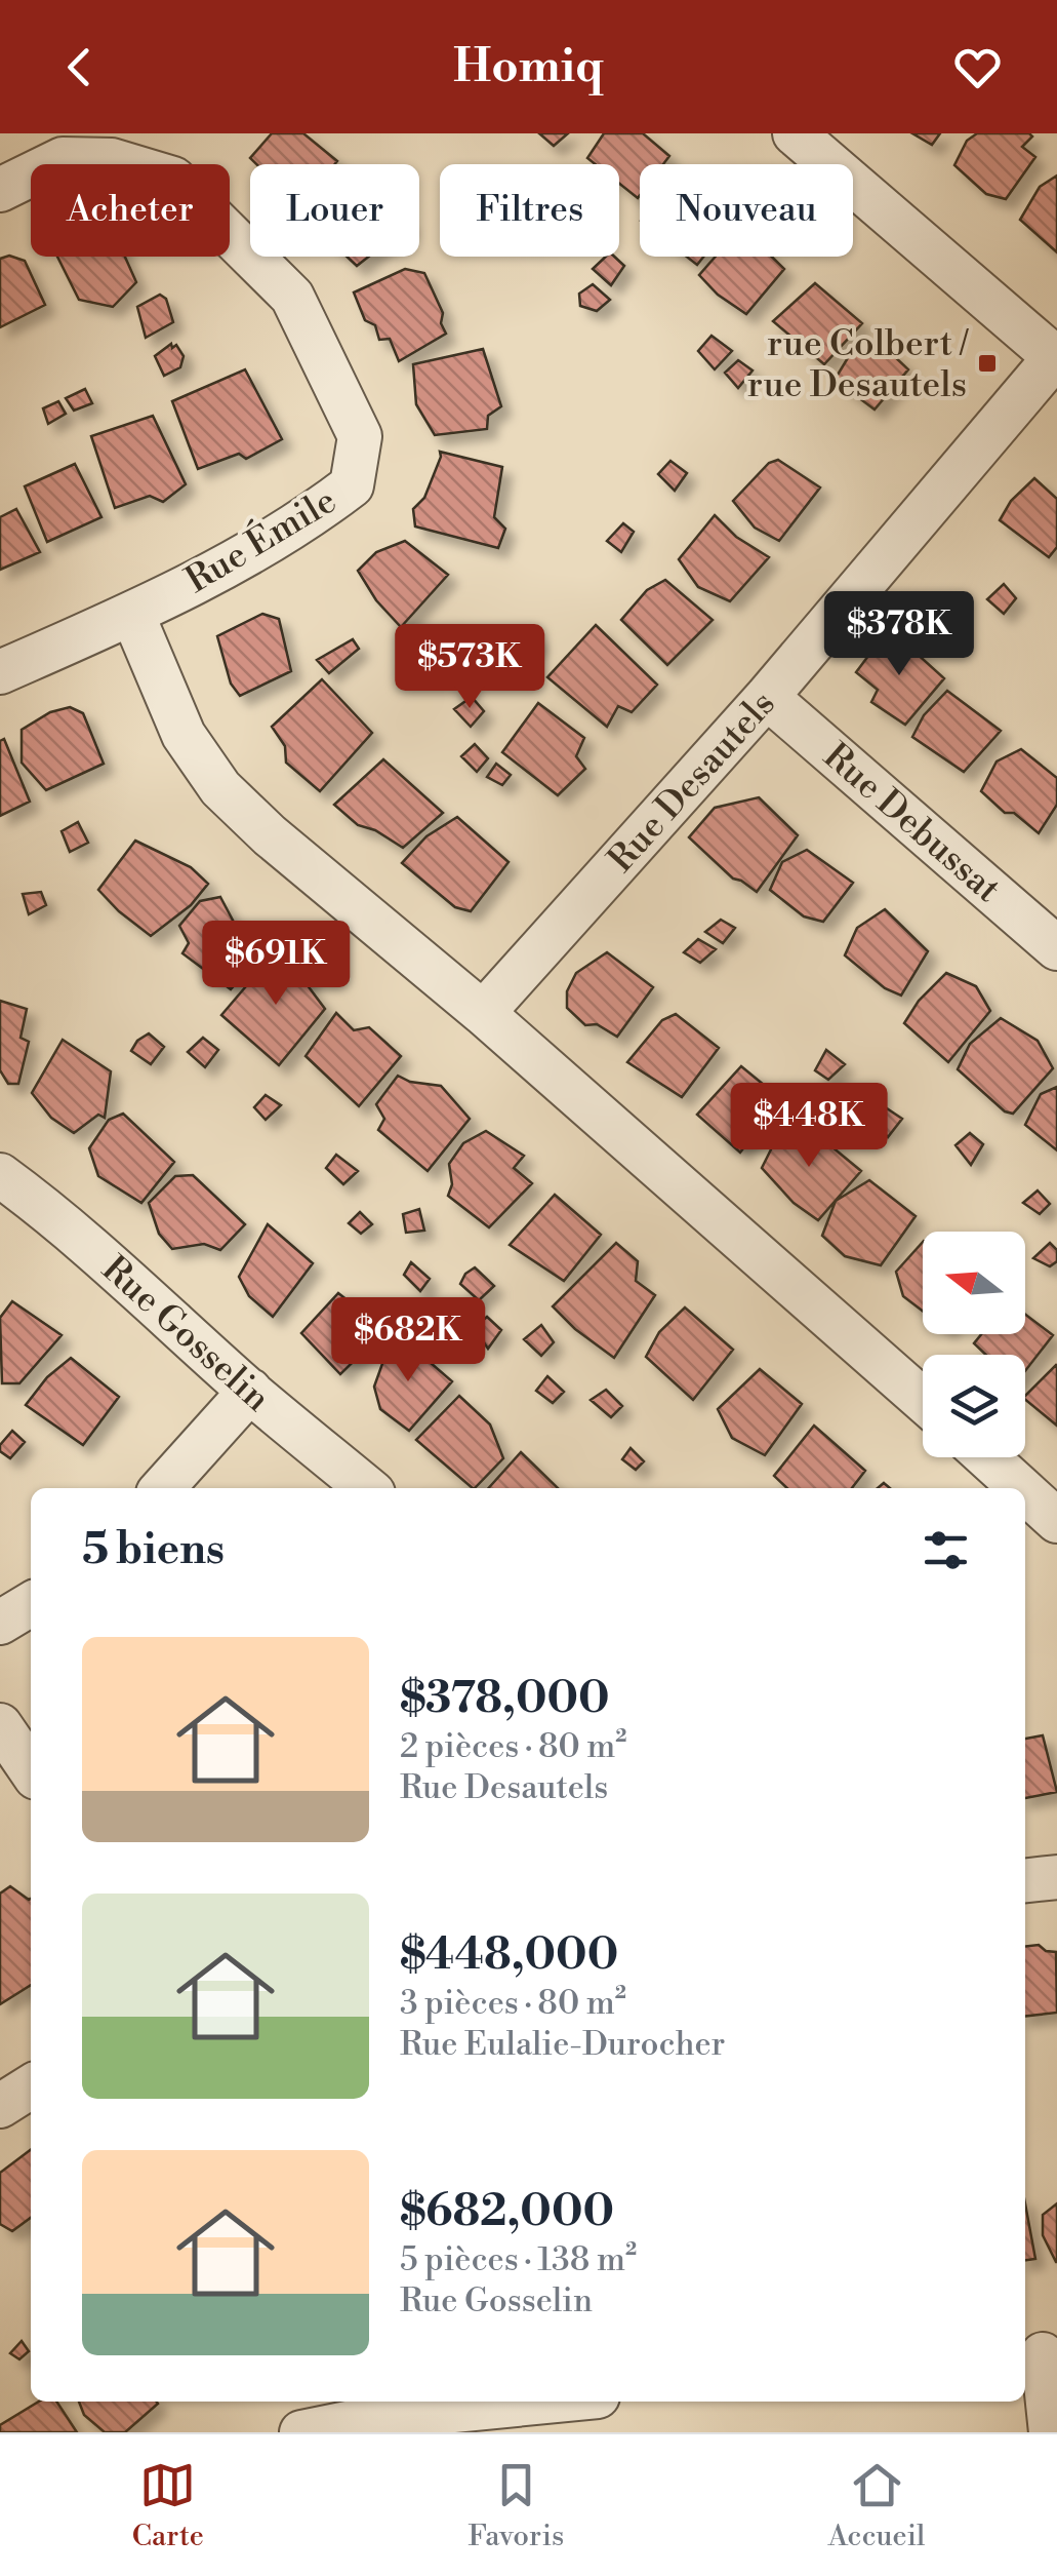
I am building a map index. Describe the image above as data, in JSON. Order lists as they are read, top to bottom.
{
  "streets": {
    "street": [
      "Rue Émile",
      "Rue Desautels",
      "Rue Debussat",
      "Rue Gosselin"
    ]
  },
  "crossings": [
    ["Rue Desautels", "Rue Debussat"]
  ],
  "places": {
    "transit": ["rue Colbert / rue Desautels"]
  },
  "north": "left",
  "page": {
    "header": "Homiq",
    "chip": [
      "Acheter",
      "Louer",
      "Filtres",
      "Nouveau"
    ],
    "price": [
      "$378K",
      "$573K",
      "$691K",
      "$448K",
      "$682K"
    ],
    "heading": "5 biens",
    "list": [
      {
        "name": "$378,000",
        "note": "2 pièces · 80 m² · Rue Desautels"
      },
      {
        "name": "$448,000",
        "note": "3 pièces · 80 m² · Rue Eulalie-Durocher"
      },
      {
        "name": "$682,000",
        "note": "5 pièces · 138 m² · Rue Gosselin"
      }
    ],
    "tabs": ["Carte", "Favoris", "Accueil"]
  }
}
